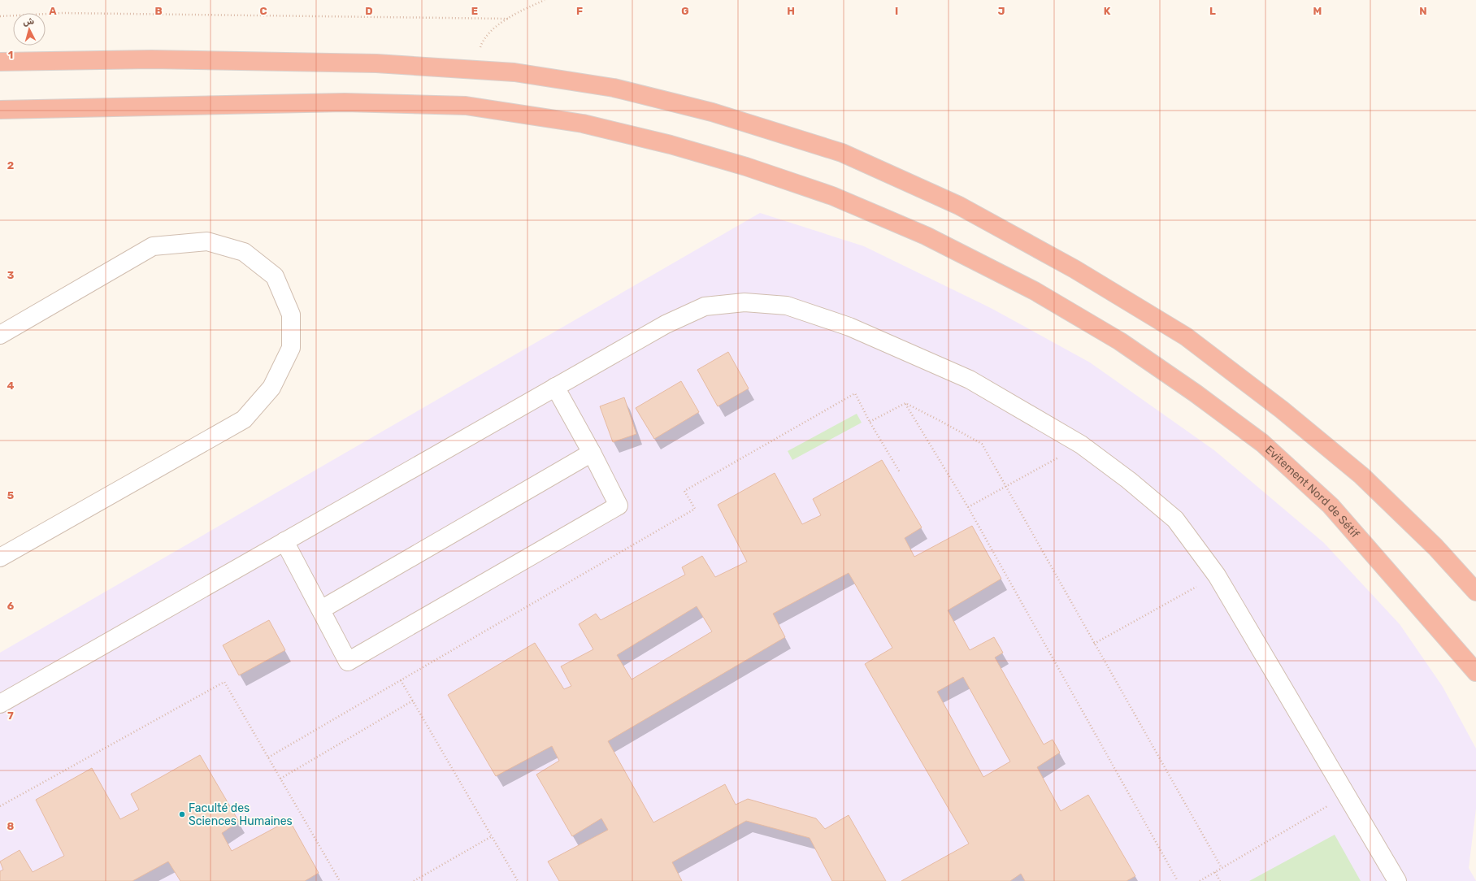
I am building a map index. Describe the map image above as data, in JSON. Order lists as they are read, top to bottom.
{
  "streets": {
    "highway": ["Evitement Nord de Sétif"]
  },
  "places": ["Faculté des Sciences Humaines"],
  "north": "top",
  "grid": {
    "columns": [
      "A",
      "B",
      "C",
      "D",
      "E",
      "F",
      "G",
      "H",
      "I",
      "J",
      "K",
      "L",
      "M",
      "N"
    ],
    "rows": [
      "1",
      "2",
      "3",
      "4",
      "5",
      "6",
      "7",
      "8"
    ]
  }
}
